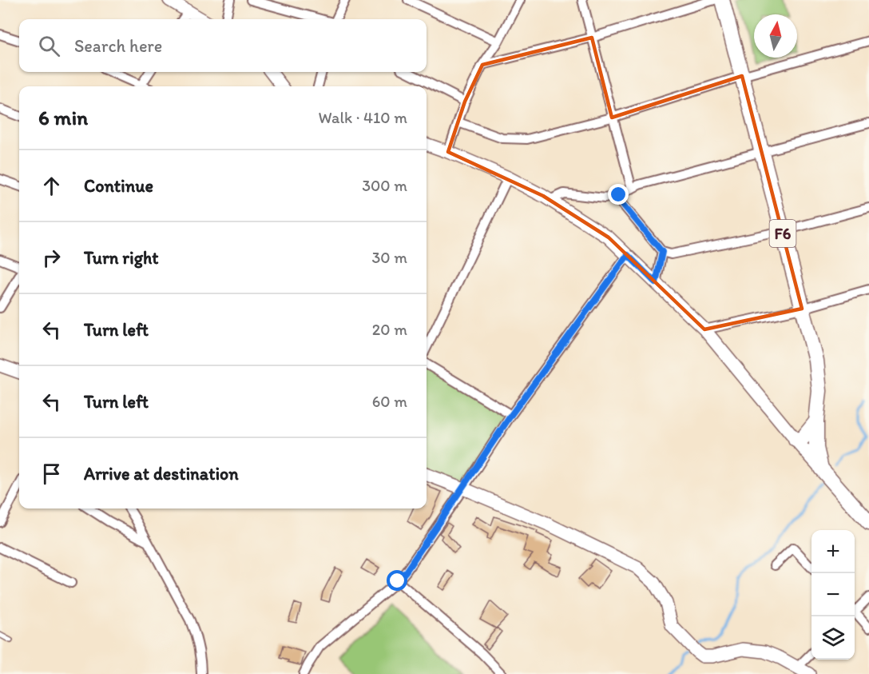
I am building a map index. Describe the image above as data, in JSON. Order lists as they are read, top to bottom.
{
  "streets": {
    "highway": ["F6"]
  },
  "north": "top",
  "page": {
    "search": "Search here",
    "heading": ["6 min", "Walk · 410 m"],
    "list": [
      ["Continue", "300 m"],
      ["Turn right", "30 m"],
      ["Turn left", "20 m"],
      ["Turn left", "60 m"],
      "Arrive at destination"
    ],
    "map_buttons": ["+", "−"]
  }
}
